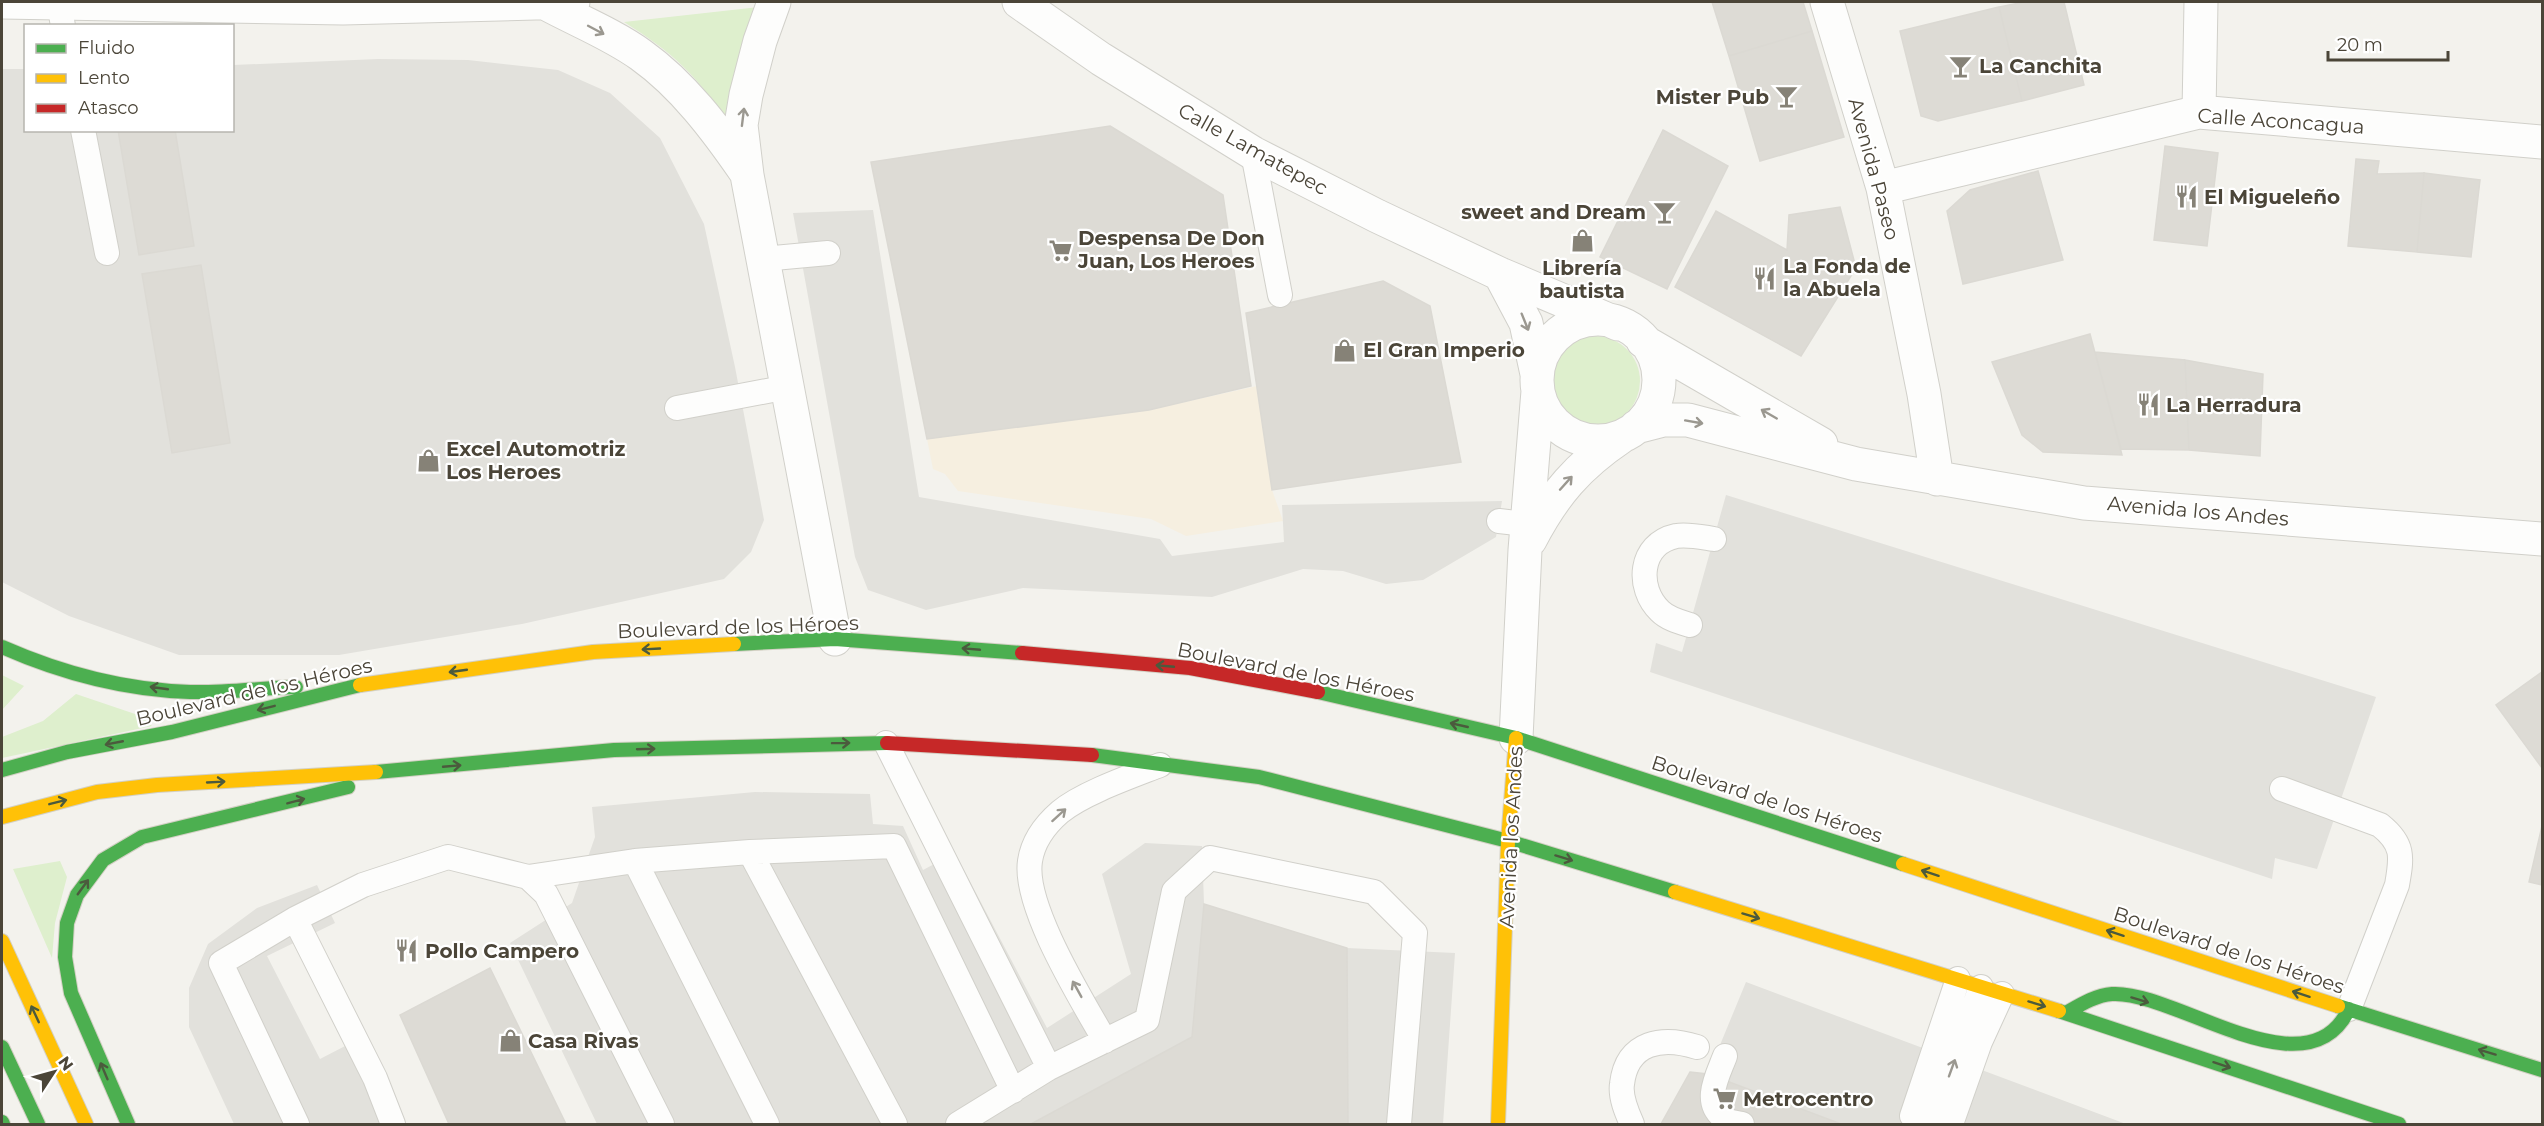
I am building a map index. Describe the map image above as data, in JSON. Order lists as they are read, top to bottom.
{
  "streets": {
    "main road": ["Avenida los Andes", "Boulevard de los Héroes"],
    "street": ["Calle Aconcagua", "Calle Lamatepec", "Avenida Paseo"]
  },
  "crossings": [
    ["Calle Aconcagua", "Avenida Paseo"],
    ["Calle Lamatepec", "Avenida los Andes"],
    ["Avenida Paseo", "Avenida los Andes"],
    ["Avenida los Andes", "Boulevard de los Héroes"]
  ],
  "places": {
    "bar": ["La Canchita", "Mister Pub", "sweet and Dream"],
    "restaurant": [
      "El Migueleño",
      "La Fonda de la Abuela",
      "La Herradura",
      "Pollo Campero"
    ],
    "shop": [
      "Librería bautista",
      "El Gran Imperio",
      "Excel Automotriz Los Heroes",
      "Casa Rivas"
    ],
    "supermarket": ["Despensa De Don Juan, Los Heroes", "Metrocentro"]
  },
  "legend": ["Fluido", "Lento", "Atasco"],
  "scale_bar": "20 m",
  "north": "top right"
}
